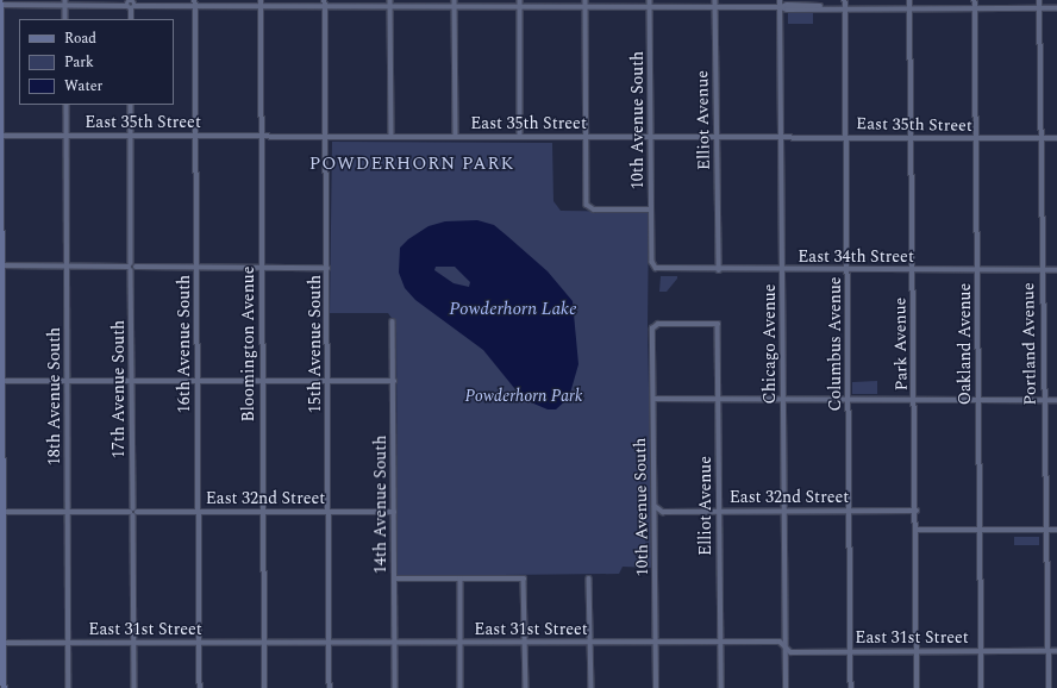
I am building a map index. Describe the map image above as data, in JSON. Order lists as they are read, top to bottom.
{
  "streets": {
    "street": [
      "10th Avenue South",
      "Elliot Avenue",
      "East 35th Street",
      "East 34th Street",
      "16th Avenue South",
      "Bloomington Avenue",
      "15th Avenue South",
      "Chicago Avenue",
      "Columbus Avenue",
      "Park Avenue",
      "Oakland Avenue",
      "Portland Avenue",
      "17th Avenue South",
      "18th Avenue South",
      "East 32nd Street",
      "14th Avenue South",
      "East 31st Street"
    ]
  },
  "crossings": [
    ["10th Avenue South", "Elliot Avenue"],
    ["10th Avenue South", "East 35th Street"],
    ["10th Avenue South", "East 34th Street"],
    ["10th Avenue South", "East 31st Street"],
    ["Elliot Avenue", "East 35th Street"],
    ["Elliot Avenue", "East 34th Street"],
    ["Elliot Avenue", "East 32nd Street"],
    ["Elliot Avenue", "East 31st Street"],
    ["East 35th Street", "16th Avenue South"],
    ["East 35th Street", "Bloomington Avenue"],
    ["East 35th Street", "15th Avenue South"],
    ["East 35th Street", "Chicago Avenue"],
    ["East 35th Street", "Columbus Avenue"],
    ["East 35th Street", "Park Avenue"],
    ["East 35th Street", "Oakland Avenue"],
    ["East 35th Street", "Portland Avenue"],
    ["East 35th Street", "17th Avenue South"],
    ["East 35th Street", "18th Avenue South"],
    ["East 34th Street", "Chicago Avenue"],
    ["East 34th Street", "Columbus Avenue"],
    ["East 34th Street", "Park Avenue"],
    ["East 34th Street", "Oakland Avenue"],
    ["East 34th Street", "Portland Avenue"],
    ["16th Avenue South", "East 32nd Street"],
    ["16th Avenue South", "East 31st Street"],
    ["Bloomington Avenue", "East 32nd Street"],
    ["Bloomington Avenue", "East 31st Street"],
    ["15th Avenue South", "East 32nd Street"],
    ["15th Avenue South", "East 31st Street"],
    ["Chicago Avenue", "East 32nd Street"],
    ["Chicago Avenue", "East 31st Street"],
    ["Columbus Avenue", "East 32nd Street"],
    ["Columbus Avenue", "East 31st Street"],
    ["Park Avenue", "East 32nd Street"],
    ["Park Avenue", "East 31st Street"],
    ["Oakland Avenue", "East 31st Street"],
    ["Portland Avenue", "East 31st Street"],
    ["17th Avenue South", "East 32nd Street"],
    ["17th Avenue South", "East 31st Street"],
    ["18th Avenue South", "East 32nd Street"],
    ["18th Avenue South", "East 31st Street"],
    ["East 32nd Street", "14th Avenue South"],
    ["14th Avenue South", "East 31st Street"]
  ],
  "districts": ["POWDERHORN PARK"],
  "water": ["Powderhorn Lake"],
  "parks": ["Powderhorn Park"],
  "legend": ["Road", "Park", "Water"]
}
